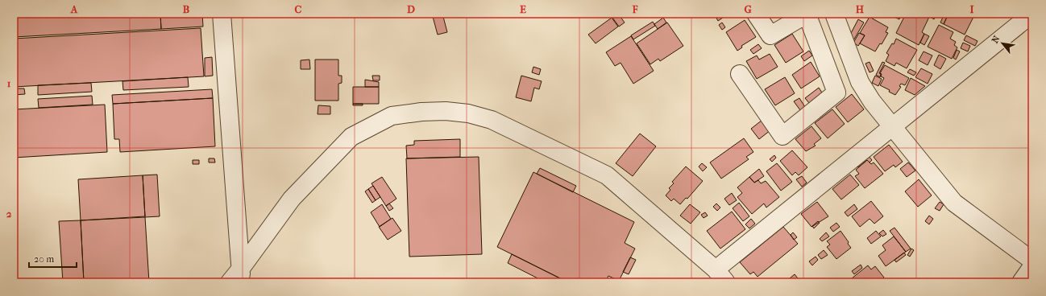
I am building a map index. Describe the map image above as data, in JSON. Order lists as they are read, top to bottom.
{
  "scale_bar": "20 m",
  "north": "top left",
  "grid": {
    "columns": [
      "A",
      "B",
      "C",
      "D",
      "E",
      "F",
      "G",
      "H",
      "I"
    ],
    "rows": ["1", "2"]
  }
}
